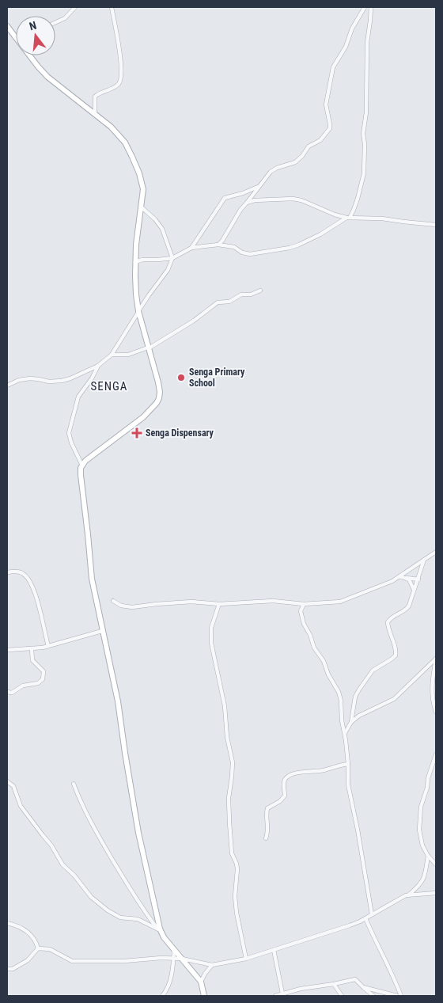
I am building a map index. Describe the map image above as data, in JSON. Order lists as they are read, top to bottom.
{
  "districts": ["SENGA"],
  "places": {
    "other": ["Senga Primary School"],
    "health": ["Senga Dispensary"]
  },
  "north": "top"
}
